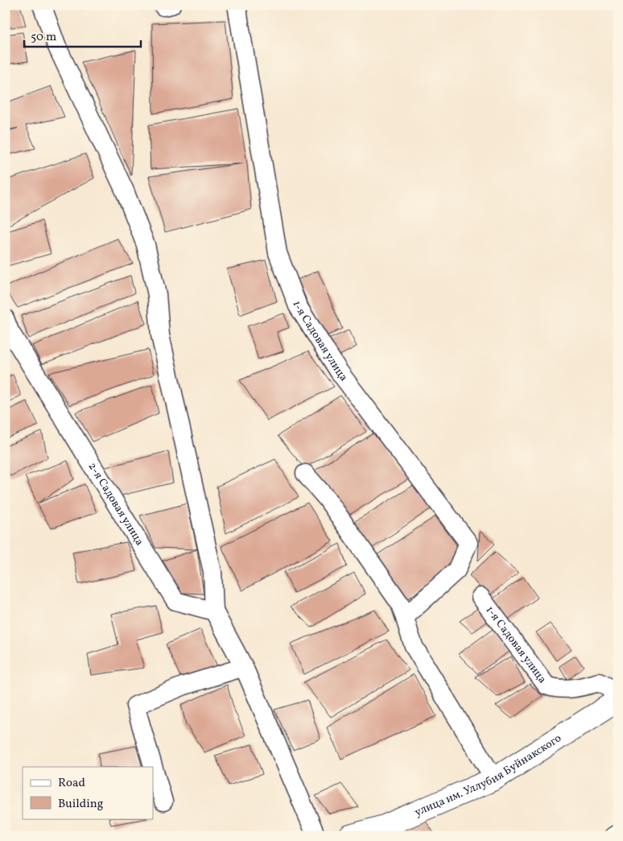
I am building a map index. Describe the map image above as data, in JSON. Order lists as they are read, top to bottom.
{
  "streets": {
    "main road": ["улица им. Уллубия Буйнакского"],
    "street": ["1-я Садовая улица", "2-я Садовая улица"]
  },
  "crossings": [
    ["1-я Садовая улица", "улица им. Уллубия Буйнакского"]
  ],
  "legend": ["Road", "Building"],
  "scale_bar": "50 m"
}
